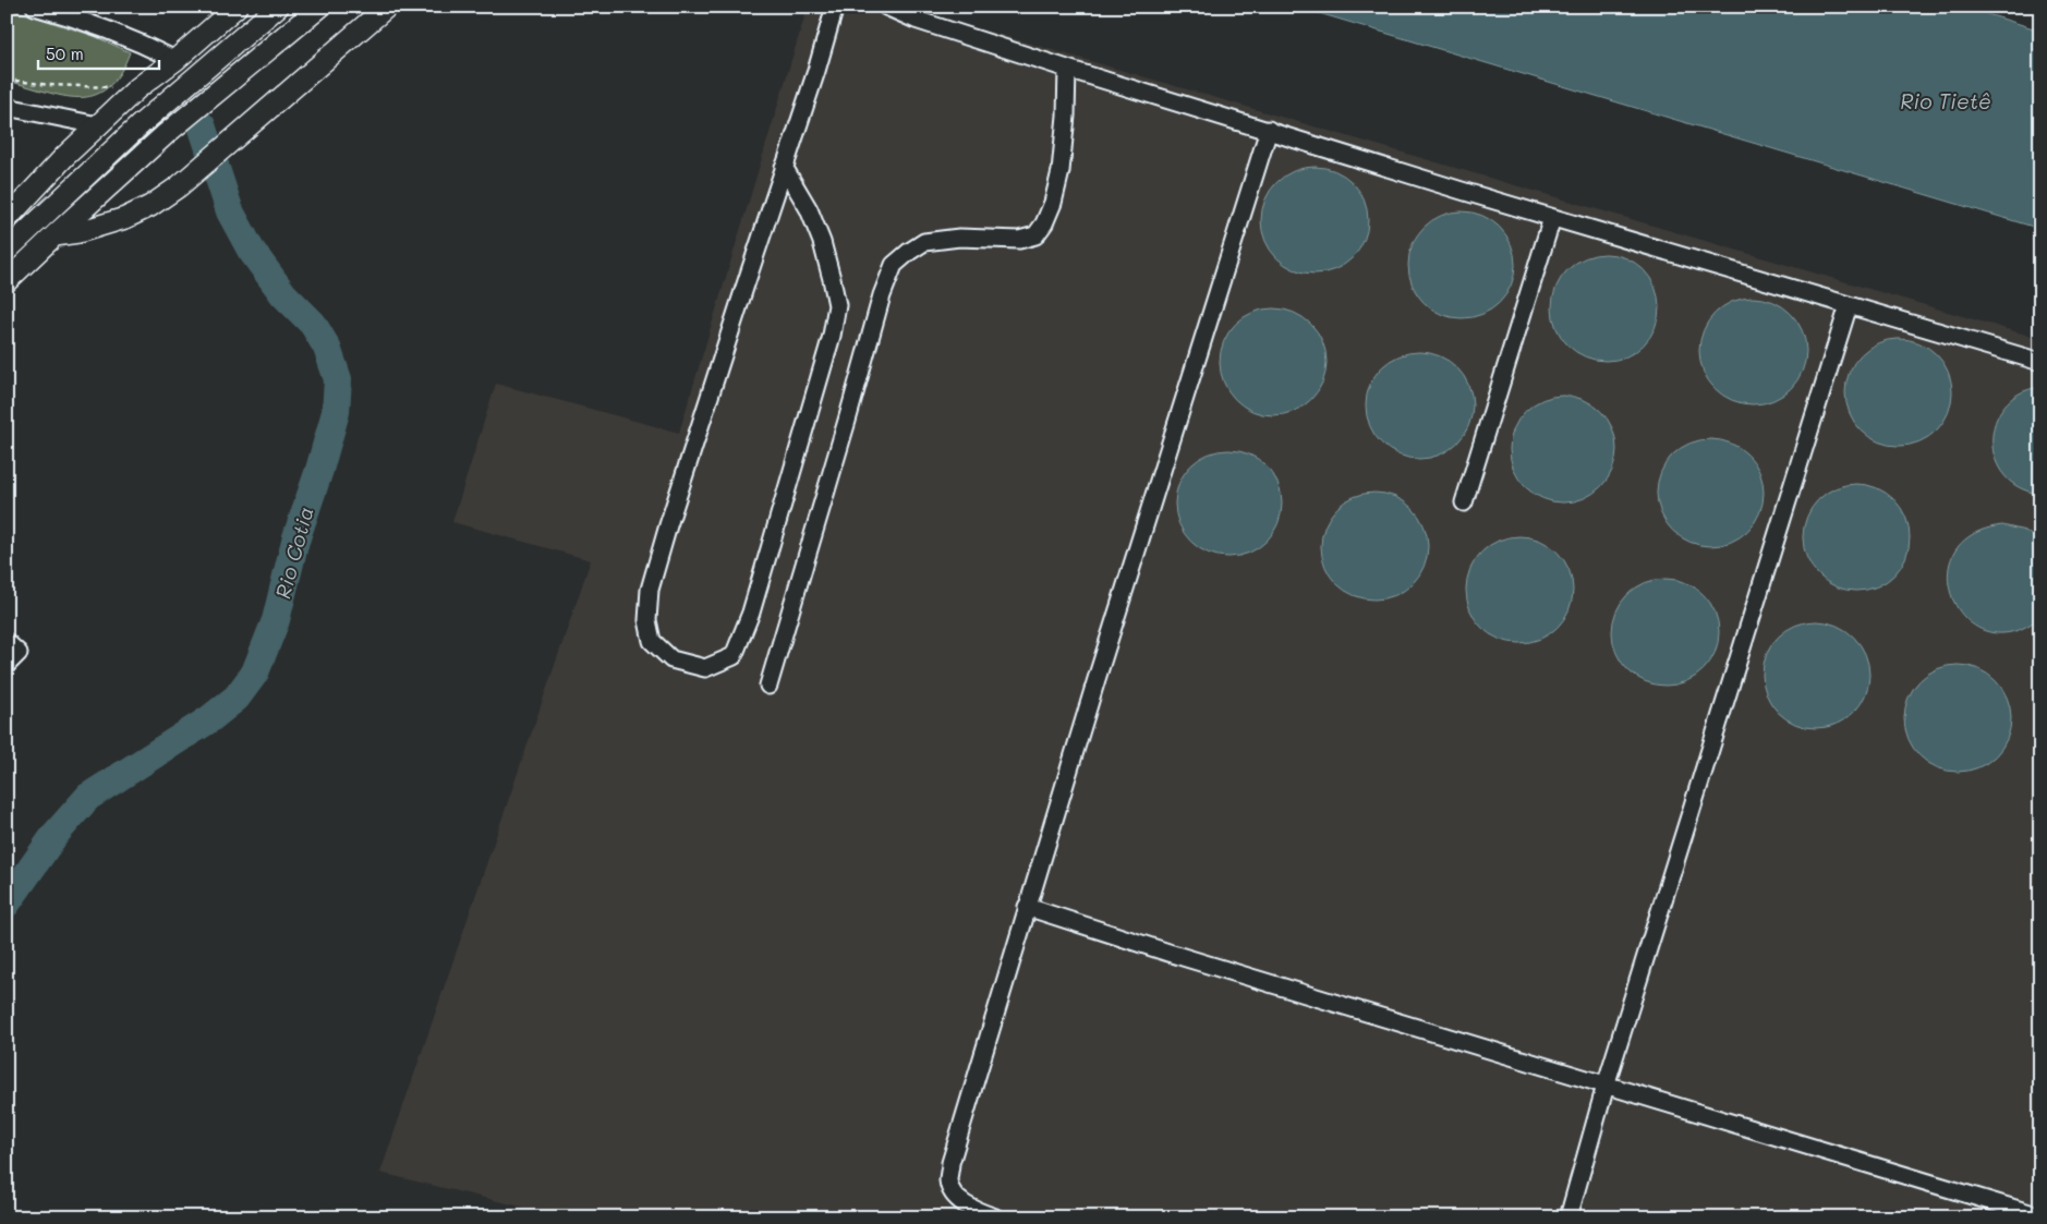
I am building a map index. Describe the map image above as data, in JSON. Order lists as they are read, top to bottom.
{
  "water": ["Rio Tietê", "Rio Cotia"],
  "scale_bar": "50 m"
}
